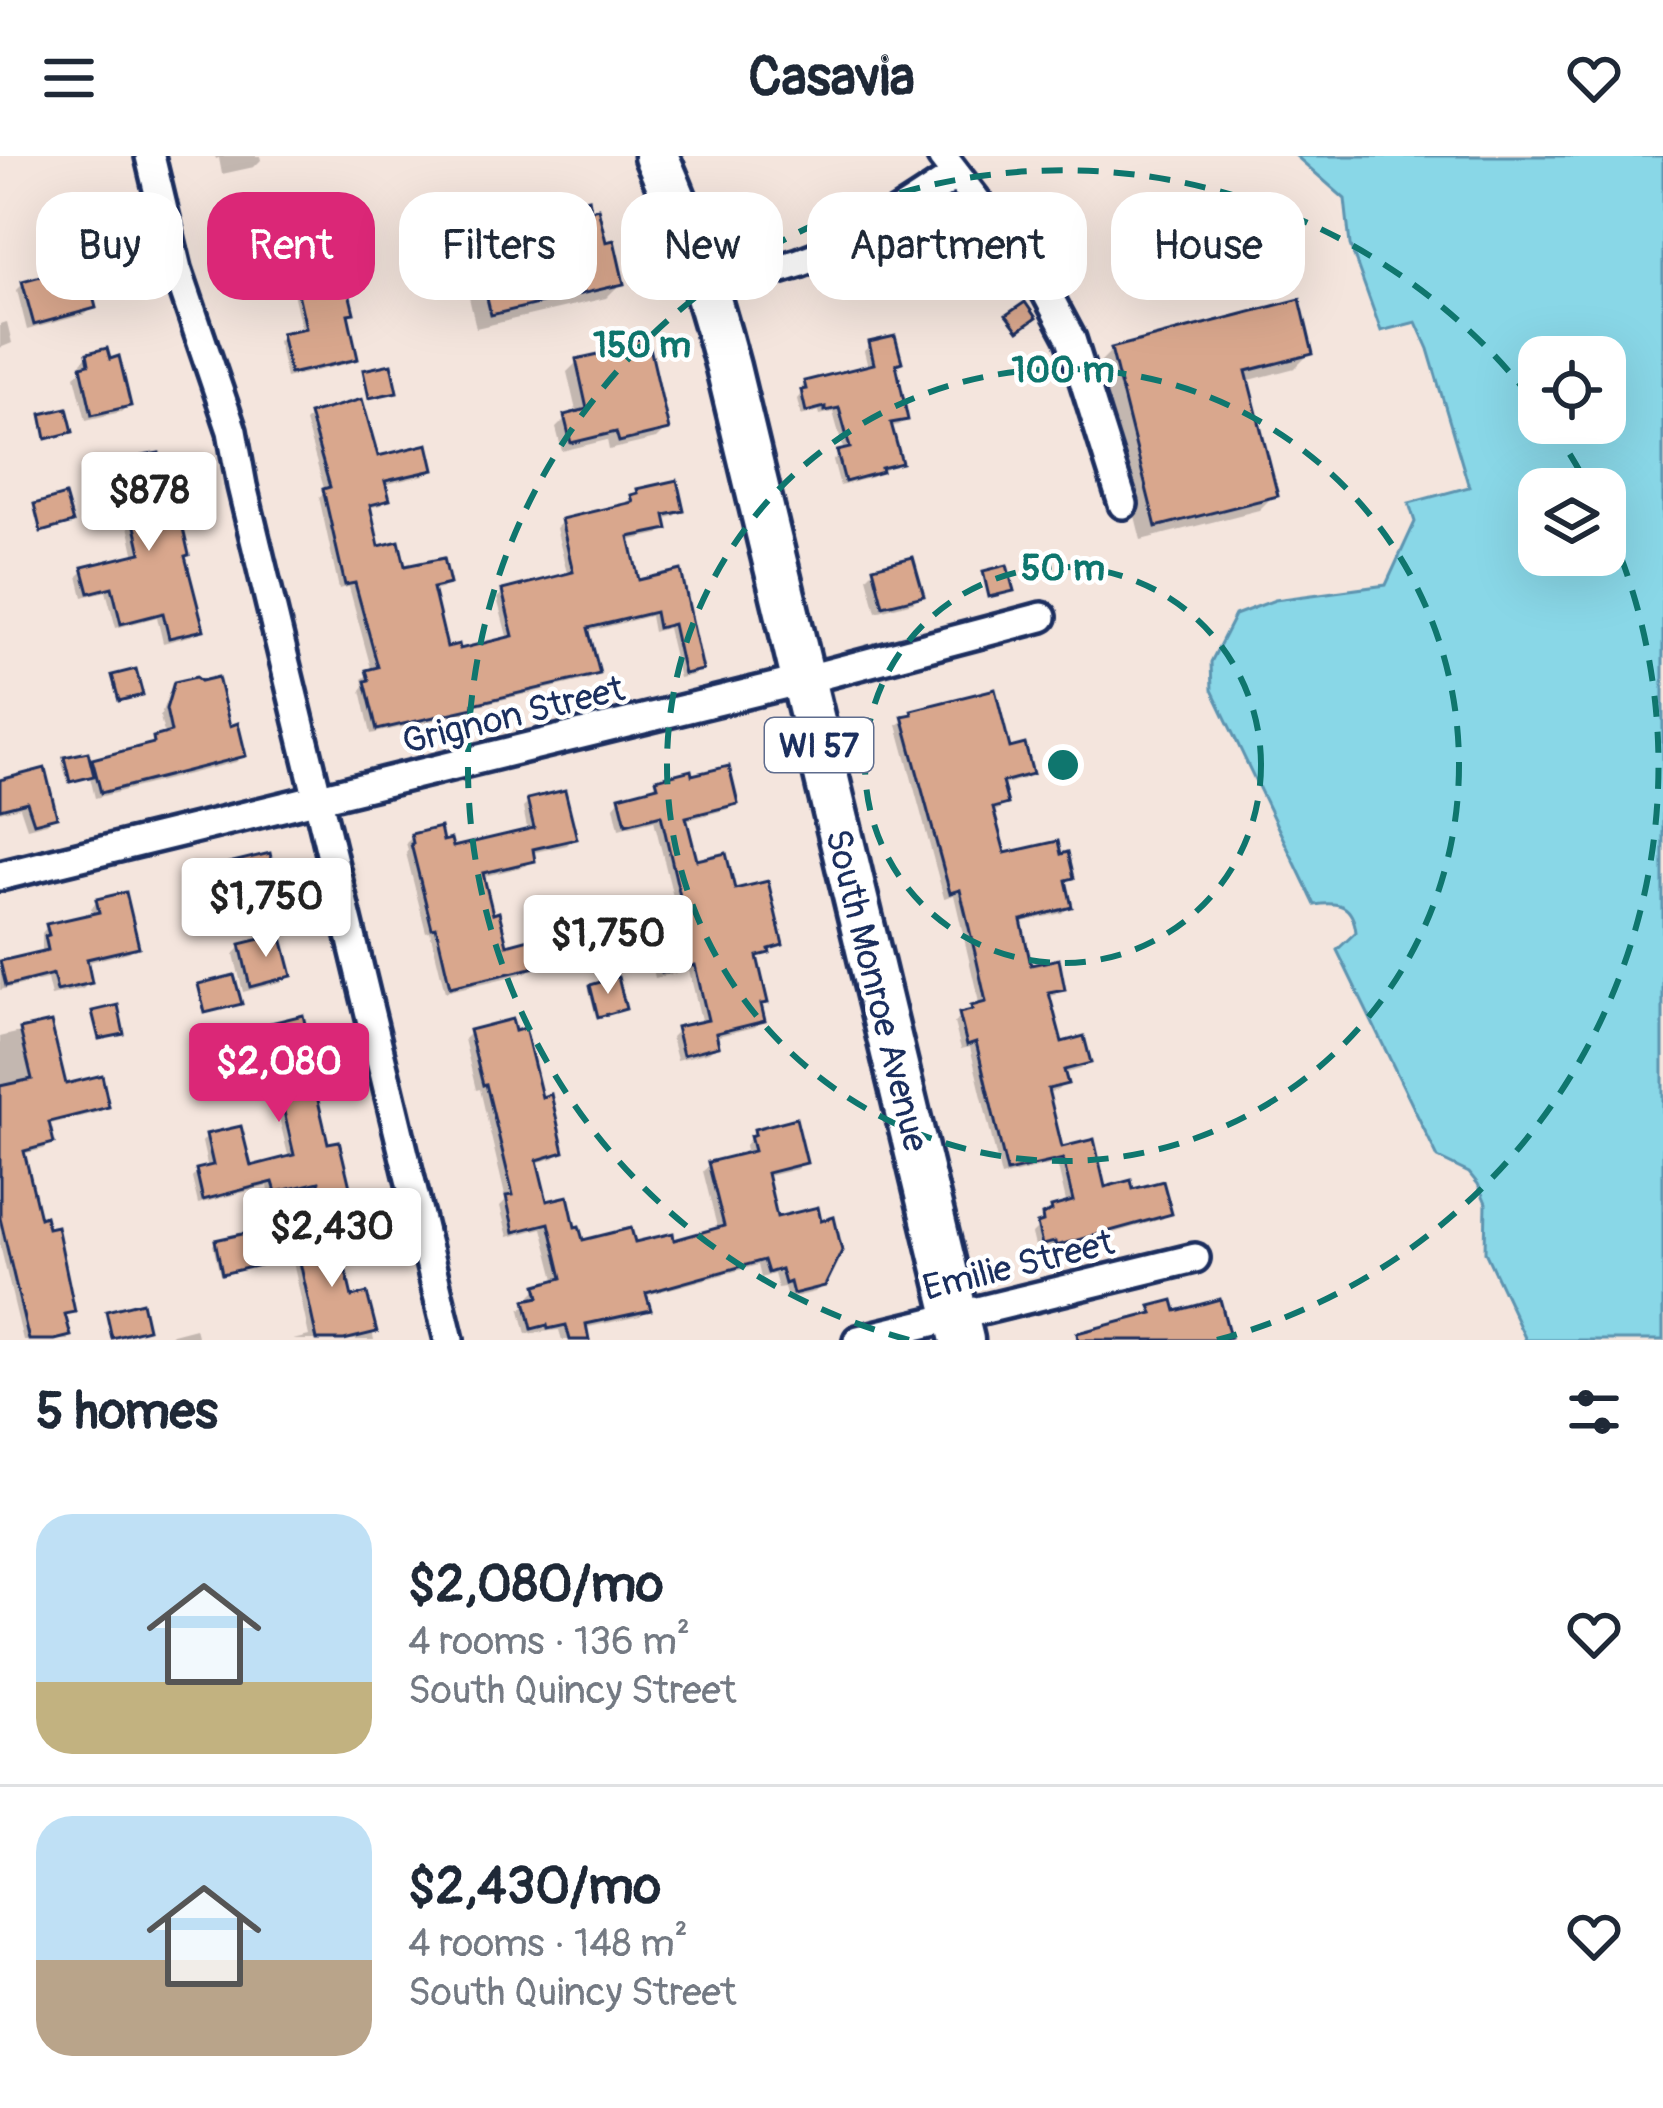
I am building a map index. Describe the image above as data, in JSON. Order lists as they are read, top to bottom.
{
  "streets": {
    "main road": ["WI 57", "South Monroe Avenue"],
    "street": ["Grignon Street", "Emilie Street"]
  },
  "crossings": [
    ["Grignon Street", "South Monroe Avenue"],
    ["South Monroe Avenue", "Emilie Street"]
  ],
  "page": {
    "header": "Casavia",
    "chip": [
      "Buy",
      "Rent",
      "Filters",
      "New",
      "Apartment",
      "House"
    ],
    "price": [
      "$878",
      "$1,750",
      "$1,750",
      "$2,080",
      "$2,430"
    ],
    "heading": "5 homes",
    "list": [
      {
        "name": "$2,080/mo",
        "note": "4 rooms · 136 m² · South Quincy Street"
      },
      {
        "name": "$2,430/mo",
        "note": "4 rooms · 148 m² · South Quincy Street"
      }
    ]
  },
  "rings": ["150 m", "100 m", "50 m"]
}
